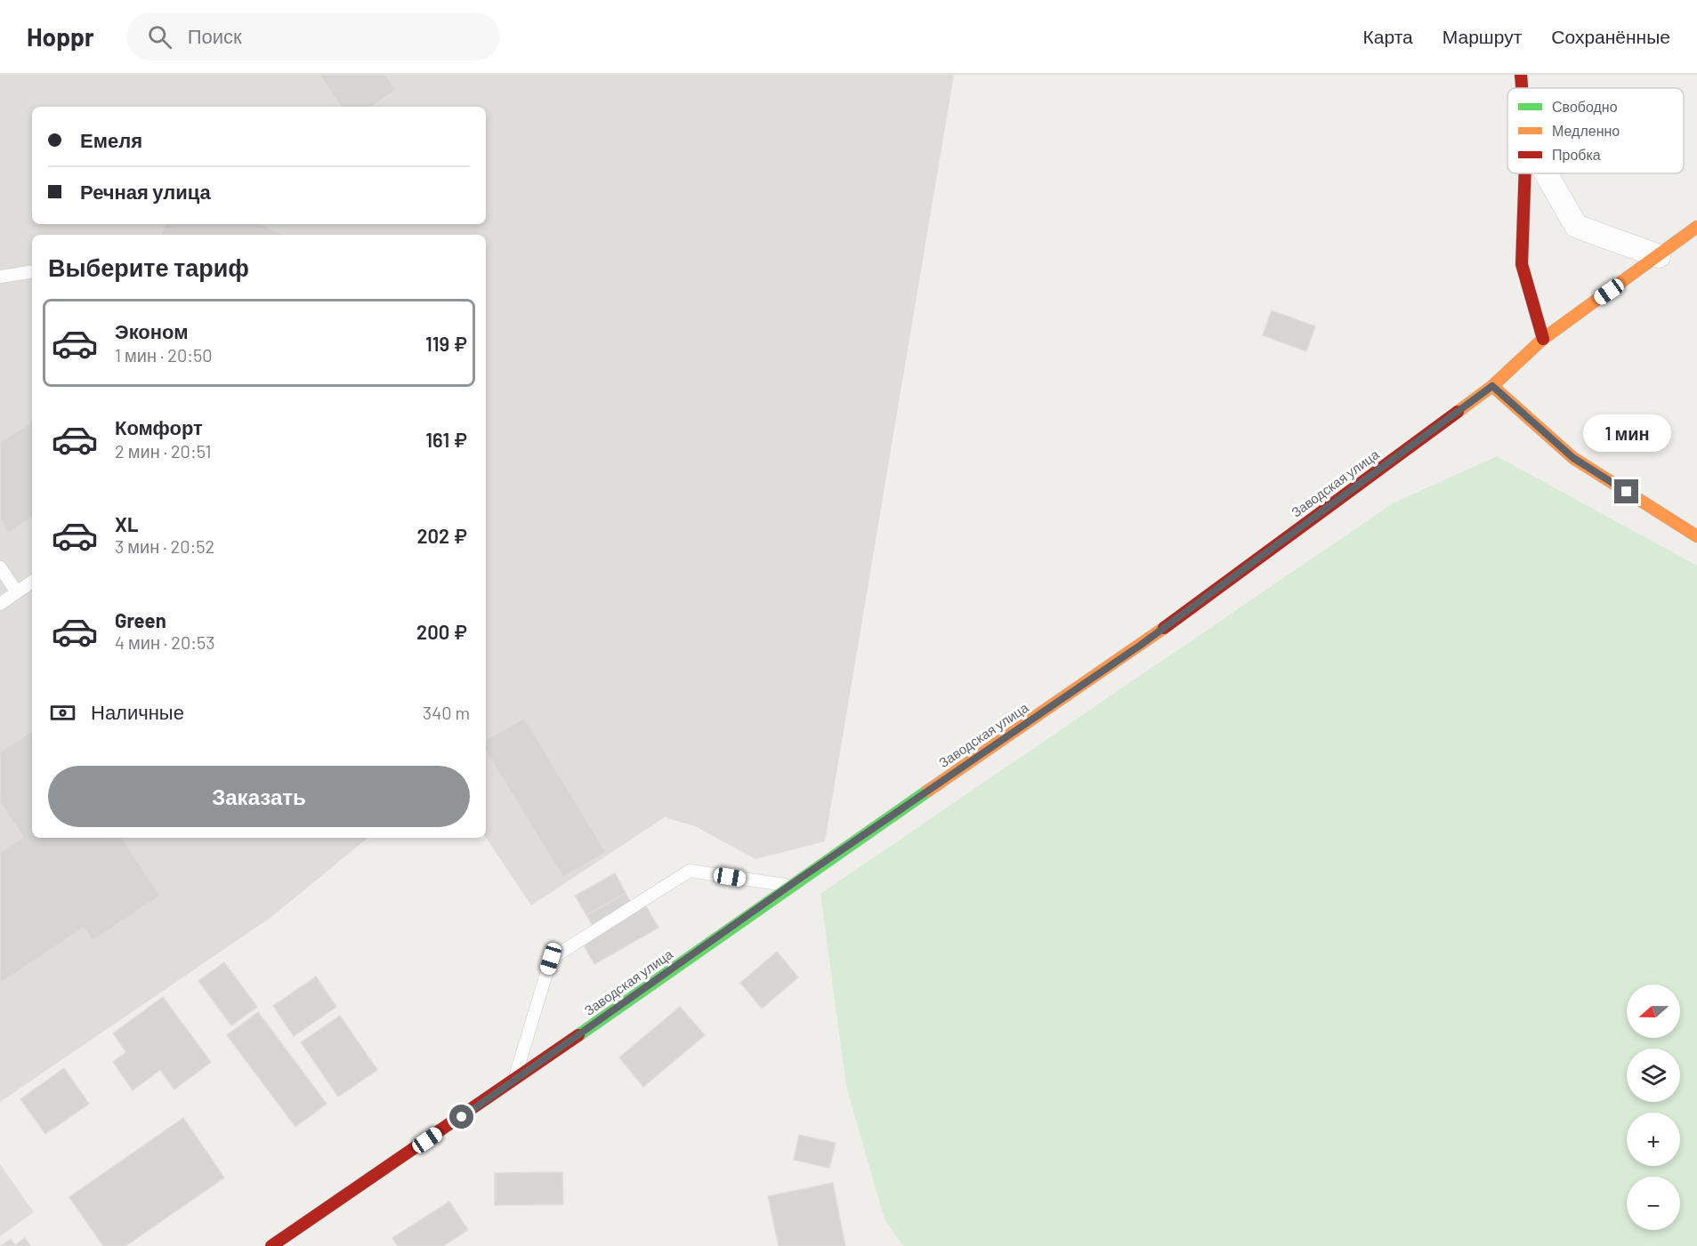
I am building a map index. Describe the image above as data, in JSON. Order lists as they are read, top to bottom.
{
  "streets": {
    "main road": ["Заводская улица"]
  },
  "legend": ["Свободно", "Медленно", "Пробка"],
  "north": "left",
  "page": {
    "header": "Hoppr",
    "search": "Поиск",
    "nav": ["Карта", "Маршрут", "Сохранённые"],
    "banner": ["Емеля", "Речная улица"],
    "heading": "Выберите тариф",
    "list": [
      {
        "name": "Эконом",
        "note": "1 мин · 20:50",
        "value": "119 ₽"
      },
      {
        "name": "Комфорт",
        "note": "2 мин · 20:51",
        "value": "161 ₽"
      },
      {
        "name": "XL",
        "note": "3 мин · 20:52",
        "value": "202 ₽"
      },
      {
        "name": "Green",
        "note": "4 мин · 20:53",
        "value": "200 ₽"
      }
    ],
    "bubble": "1 мин",
    "pay": ["Наличные", "340 m"],
    "buttons": "Заказать",
    "map_buttons": ["+", "−"]
  }
}
